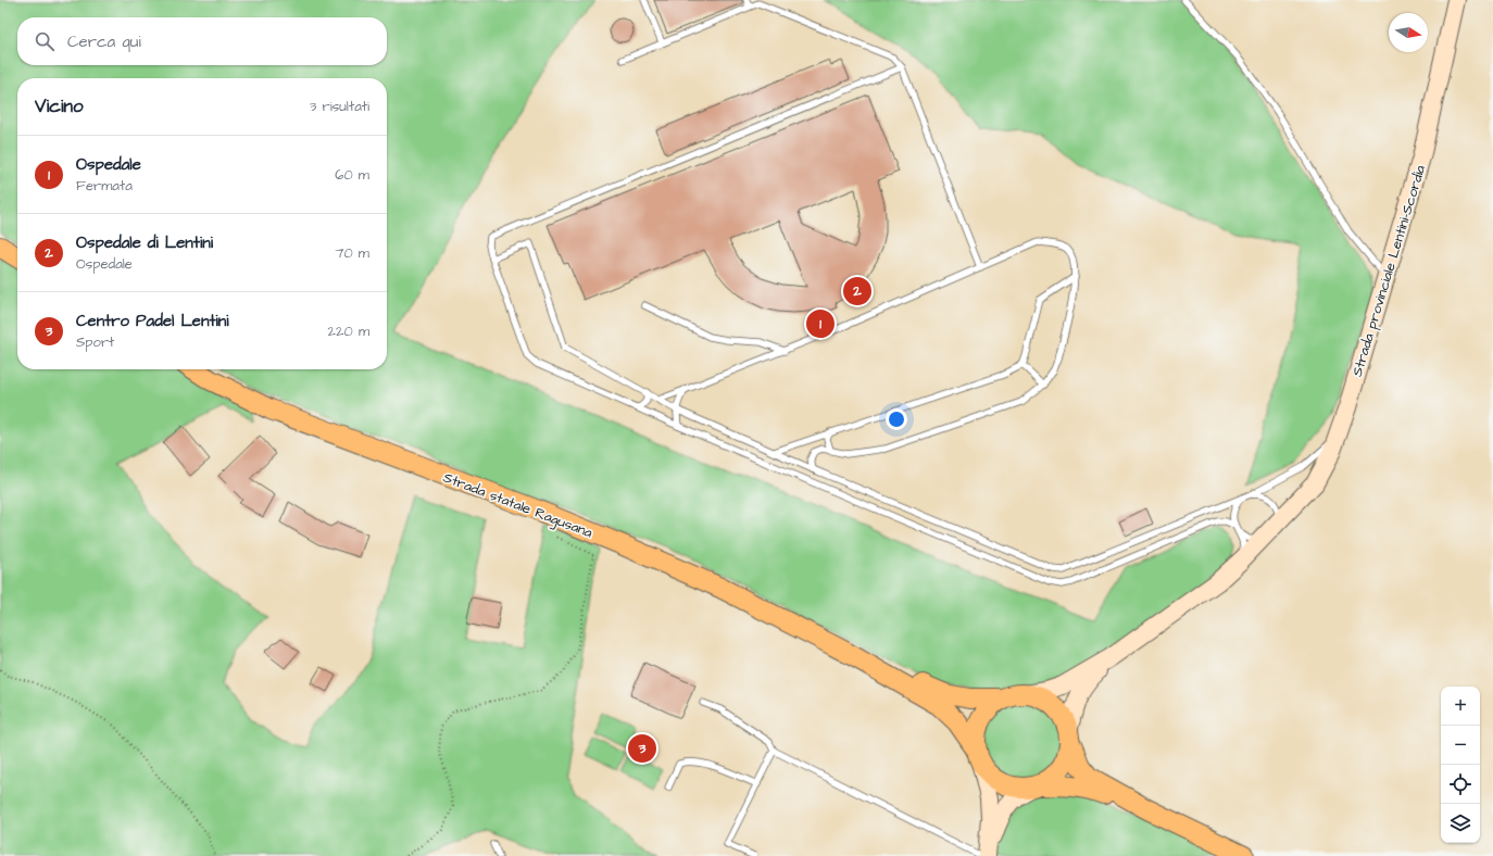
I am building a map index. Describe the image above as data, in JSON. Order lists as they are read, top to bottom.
{
  "streets": {
    "main road": ["Strada statale Ragusana"],
    "street": ["Strada provinciale Lentini-Scordia"]
  },
  "north": "right",
  "page": {
    "search": "Cerca qui",
    "heading": ["Vicino", "3 risultati"],
    "list": [
      {
        "mark": "1",
        "name": "Ospedale",
        "note": "Fermata",
        "value": "60 m"
      },
      {
        "mark": "2",
        "name": "Ospedale di Lentini",
        "note": "Ospedale",
        "value": "70 m"
      },
      {
        "mark": "3",
        "name": "Centro Padel Lentini",
        "note": "Sport",
        "value": "220 m"
      }
    ],
    "pins": ["2", "1", "3"],
    "map_buttons": ["+", "−"]
  }
}
